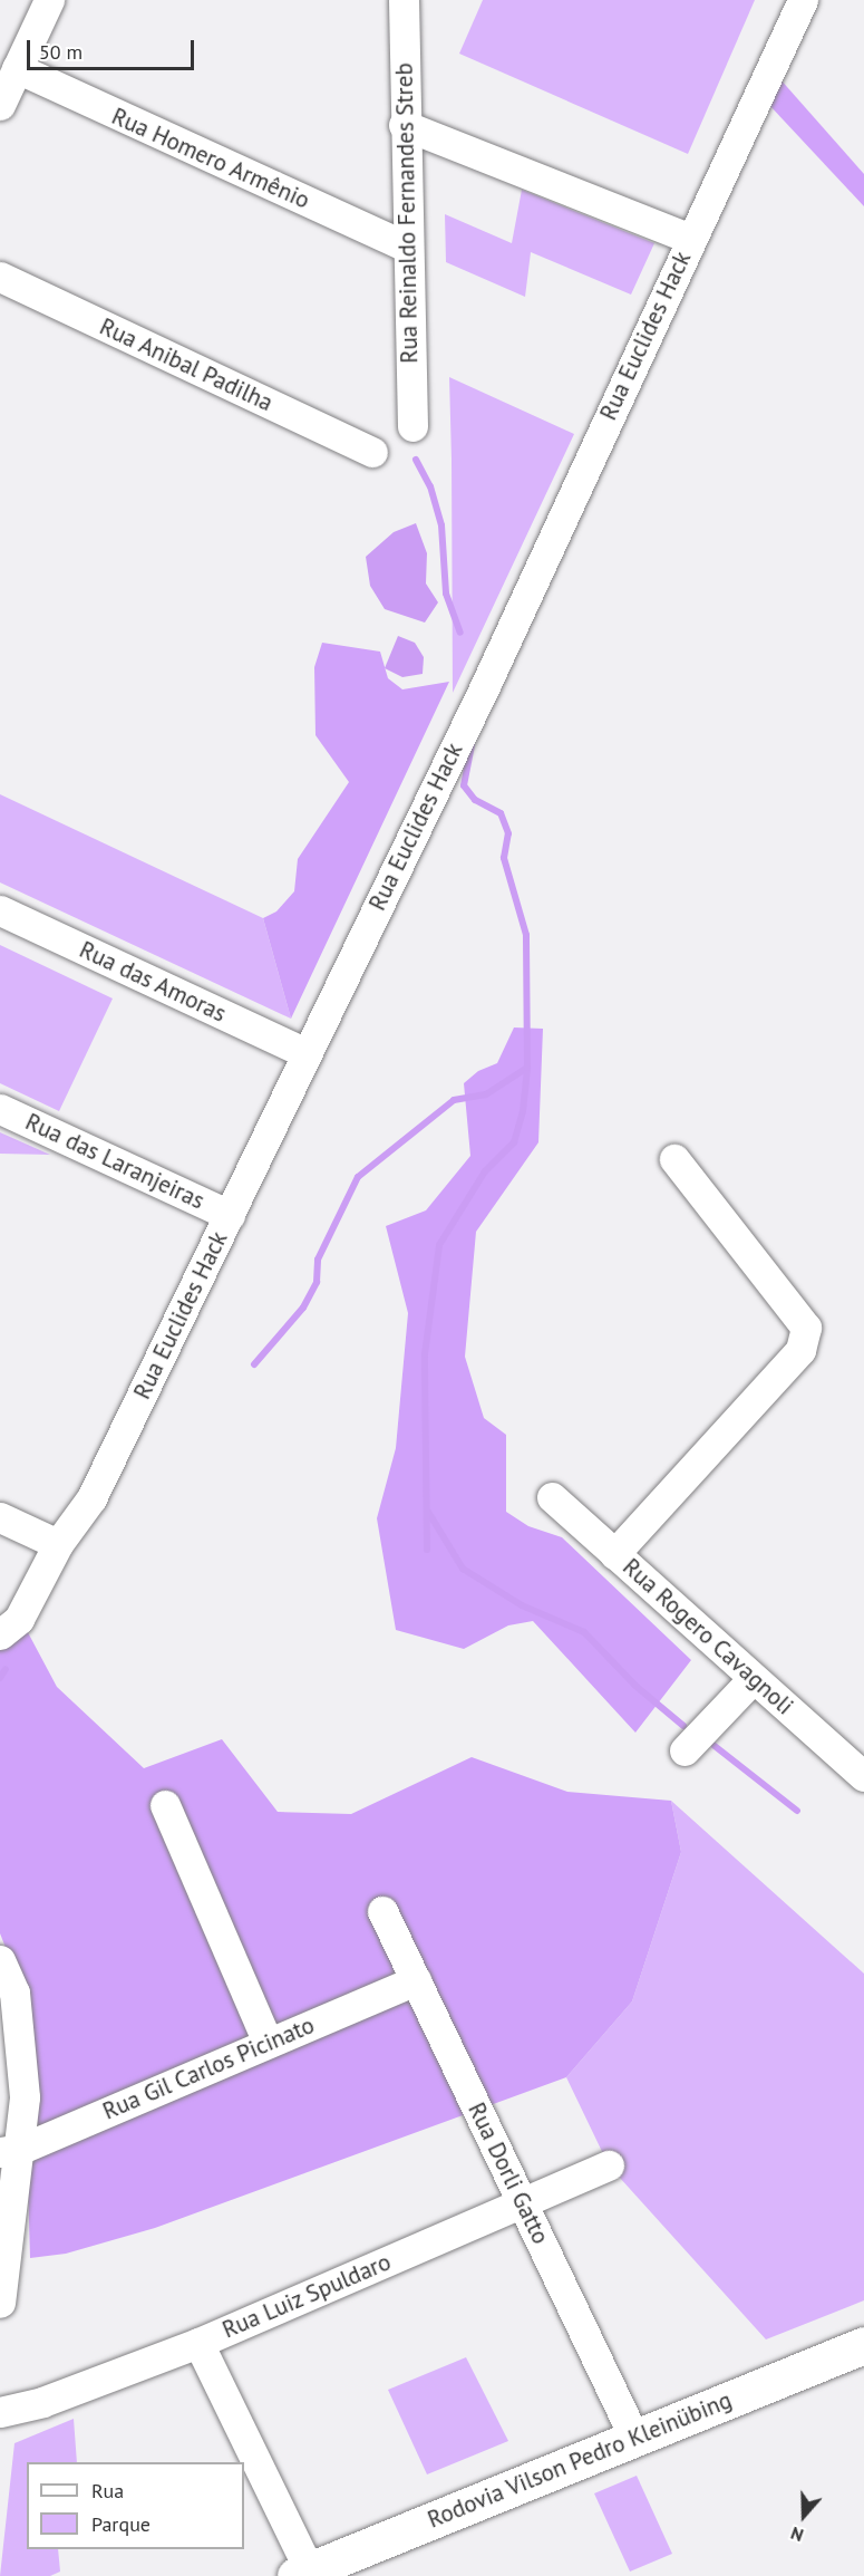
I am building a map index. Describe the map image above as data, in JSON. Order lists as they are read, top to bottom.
{
  "streets": {
    "main road": ["Rodovia Vilson Pedro Kleinübing"],
    "street": [
      "Rua Homero Armênio",
      "Rua Reinaldo Fernandes Streb",
      "Rua Euclides Hack",
      "Rua Anibal Padilha",
      "Rua das Amoras",
      "Rua das Laranjeiras",
      "Rua Rogero Cavagnoli",
      "Rua Gil Carlos Picinato",
      "Rua Dorli Gatto",
      "Rua Luiz Spuldaro"
    ]
  },
  "crossings": [
    ["Rua Homero Armênio", "Rua Reinaldo Fernandes Streb"],
    ["Rua Euclides Hack", "Rua das Amoras"],
    ["Rua Euclides Hack", "Rua das Laranjeiras"],
    ["Rua Gil Carlos Picinato", "Rua Dorli Gatto"],
    ["Rua Dorli Gatto", "Rua Luiz Spuldaro"],
    ["Rua Dorli Gatto", "Rodovia Vilson Pedro Kleinübing"]
  ],
  "legend": ["Rua", "Parque"],
  "scale_bar": "50 m",
  "north": "bottom"
}
